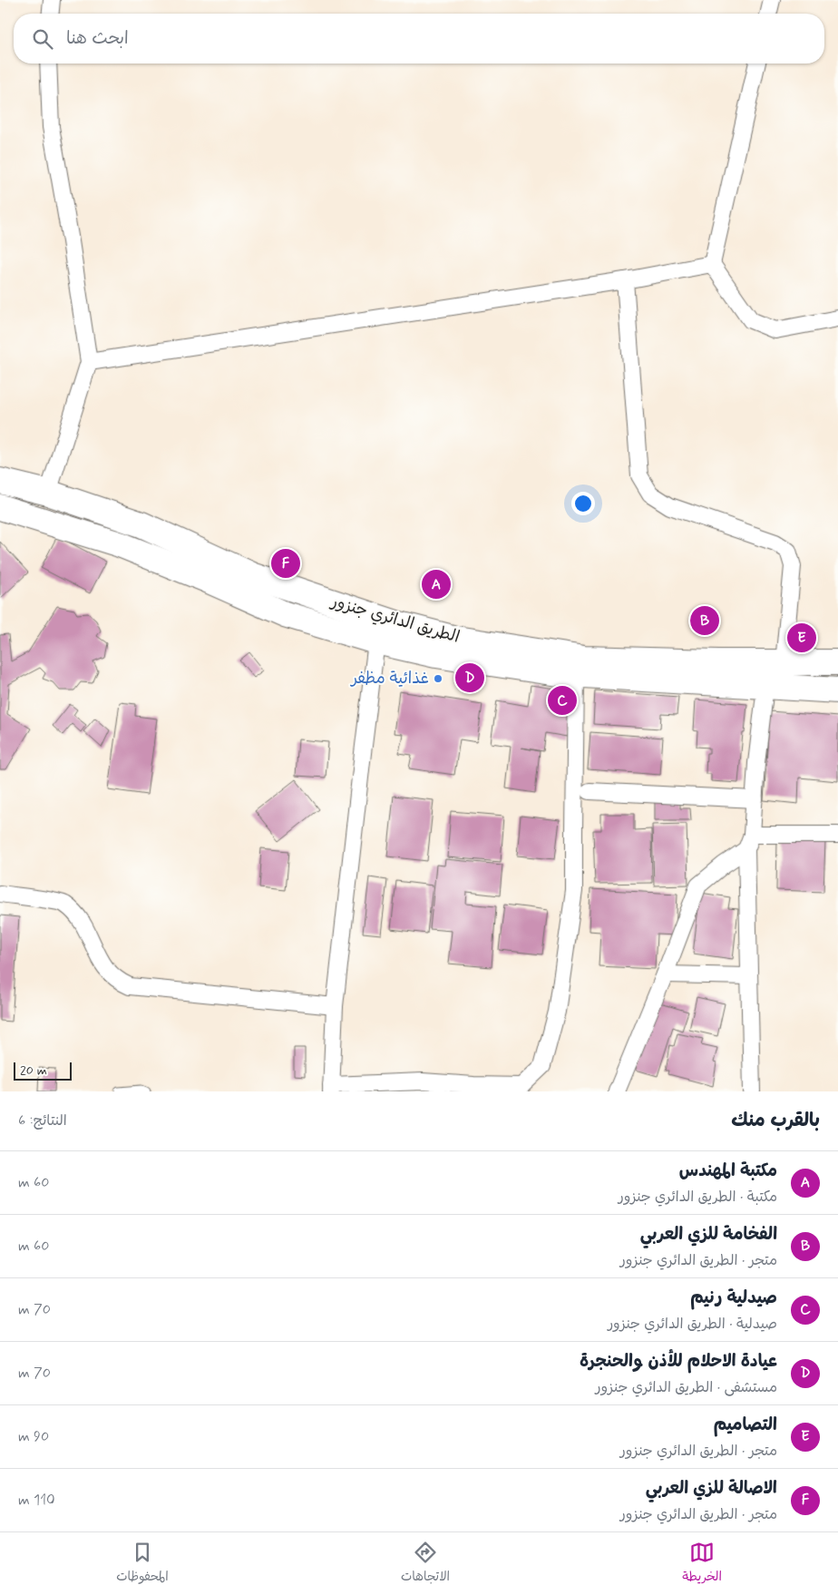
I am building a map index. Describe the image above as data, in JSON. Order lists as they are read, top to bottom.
{
  "streets": {
    "main road": ["الطريق الدائري جنزور"]
  },
  "places": ["غذائية مظفر"],
  "scale_bar": "20 m",
  "page": {
    "search": "ابحث هنا",
    "pins": [
      "F",
      "A",
      "B",
      "E",
      "D",
      "C"
    ],
    "scale": "20 m",
    "heading": ["بالقرب منك", "النتائج: 6"],
    "list": [
      {
        "mark": "A",
        "name": "مكتبة المهندس",
        "note": "مكتبة · الطريق الدائري جنزور",
        "value": "60 m"
      },
      {
        "mark": "B",
        "name": "الفخامة للزي العربي",
        "note": "متجر · الطريق الدائري جنزور",
        "value": "60 m"
      },
      {
        "mark": "C",
        "name": "صيدلية رنيم",
        "note": "صيدلية · الطريق الدائري جنزور",
        "value": "70 m"
      },
      {
        "mark": "D",
        "name": "عيادة الاحلام للأذن والحنجرة",
        "note": "مستشفى · الطريق الدائري جنزور",
        "value": "70 m"
      },
      {
        "mark": "E",
        "name": "التصاميم",
        "note": "متجر · الطريق الدائري جنزور",
        "value": "90 m"
      },
      {
        "mark": "F",
        "name": "الاصالة للزي العربي",
        "note": "متجر · الطريق الدائري جنزور",
        "value": "110 m"
      }
    ],
    "nav": ["الخريطة", "الاتجاهات", "المحفوظات"]
  }
}
